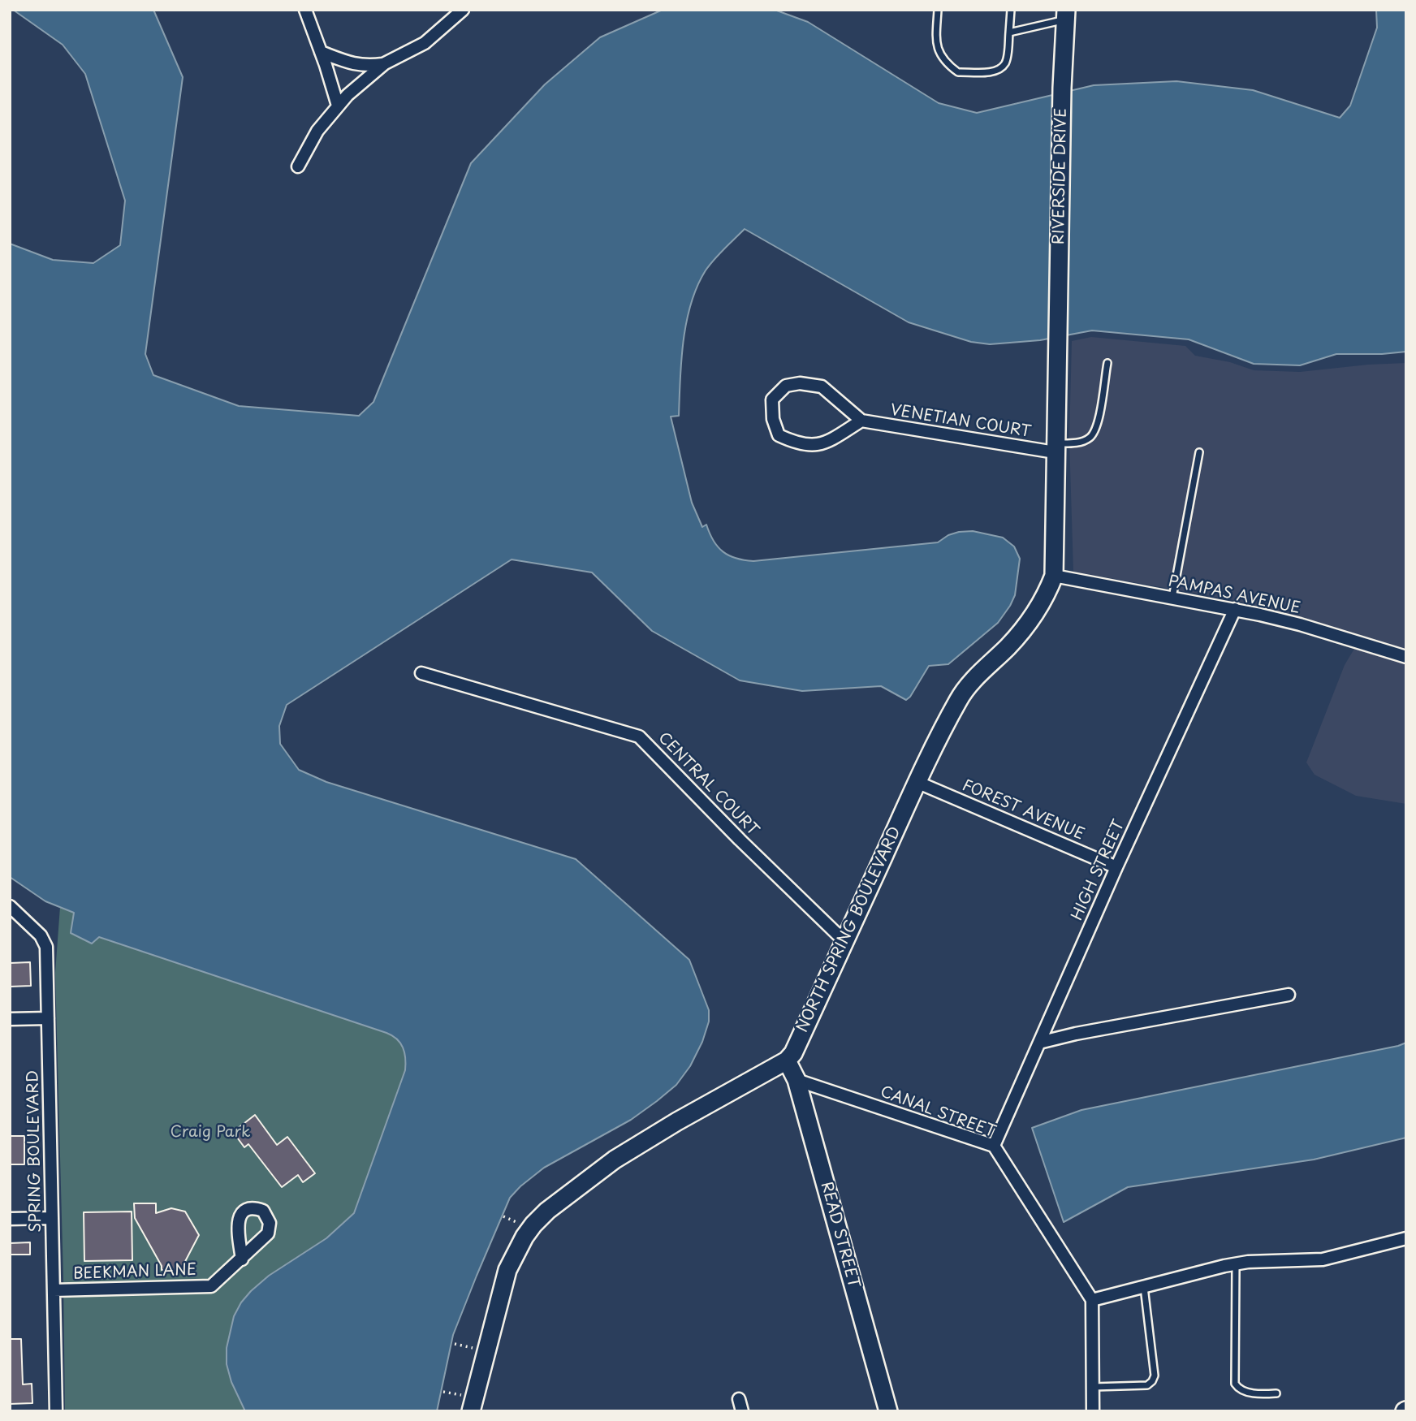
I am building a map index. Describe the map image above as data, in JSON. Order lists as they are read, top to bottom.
{
  "streets": {
    "street": [
      "RIVERSIDE DRIVE",
      "VENETIAN COURT",
      "PAMPAS AVENUE",
      "CENTRAL COURT",
      "FOREST AVENUE",
      "HIGH STREET",
      "NORTH SPRING BOULEVARD",
      "CANAL STREET",
      "SPRING BOULEVARD",
      "READ STREET",
      "BEEKMAN LANE"
    ]
  },
  "crossings": [
    ["RIVERSIDE DRIVE", "NORTH SPRING BOULEVARD"],
    ["VENETIAN COURT", "NORTH SPRING BOULEVARD"],
    ["PAMPAS AVENUE", "HIGH STREET"],
    ["PAMPAS AVENUE", "NORTH SPRING BOULEVARD"],
    ["CENTRAL COURT", "NORTH SPRING BOULEVARD"],
    ["FOREST AVENUE", "HIGH STREET"],
    ["FOREST AVENUE", "NORTH SPRING BOULEVARD"],
    ["HIGH STREET", "CANAL STREET"],
    ["NORTH SPRING BOULEVARD", "READ STREET"],
    ["CANAL STREET", "READ STREET"],
    ["SPRING BOULEVARD", "BEEKMAN LANE"]
  ],
  "parks": ["Craig Park"]
}
